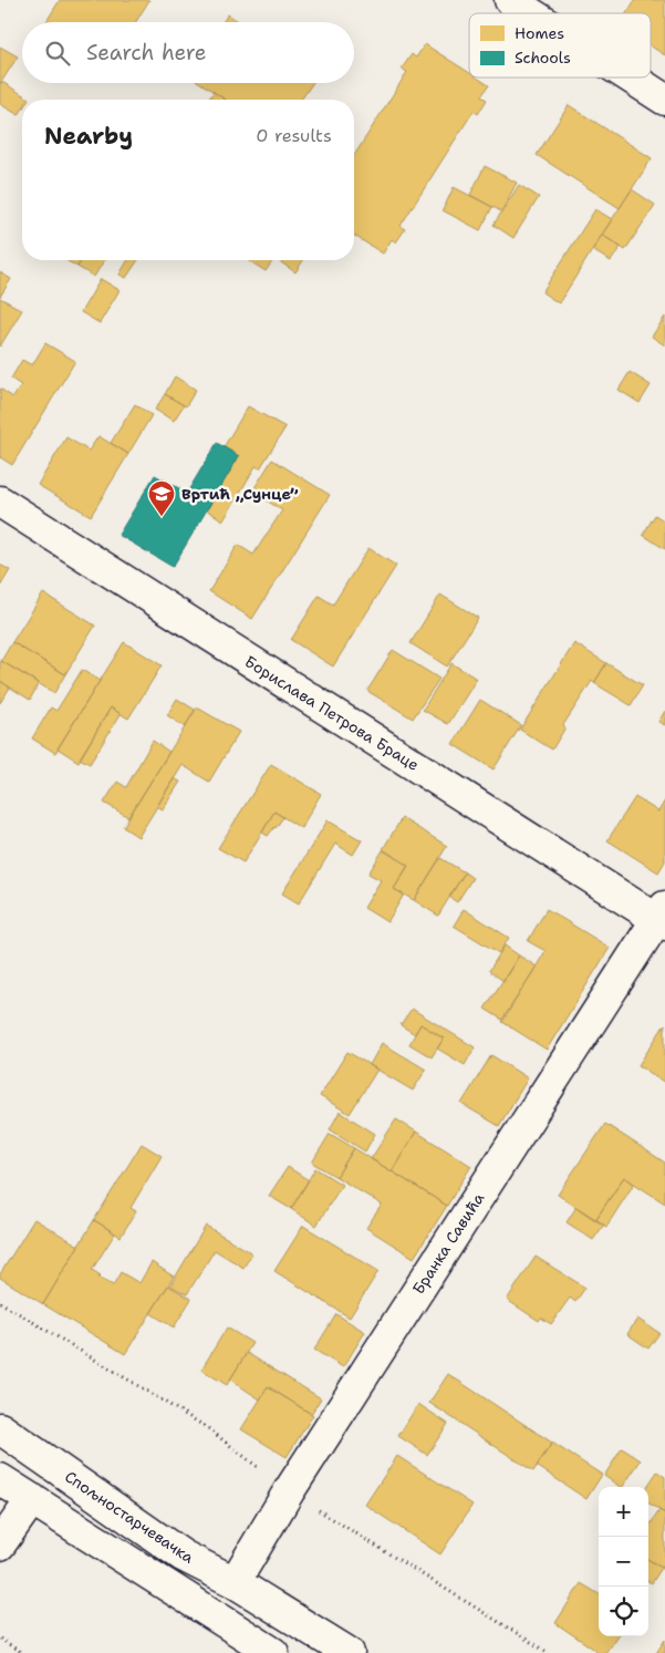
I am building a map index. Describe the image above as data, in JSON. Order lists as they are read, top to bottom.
{
  "streets": {
    "street": ["Борислава Петрова Браце", "Бранка Савића", "Спољностарчевачка"]
  },
  "crossings": [
    ["Борислава Петрова Браце", "Бранка Савића"],
    ["Бранка Савића", "Спољностарчевачка"]
  ],
  "places": {
    "school or university": ["Вртић „Сунце”"]
  },
  "legend": ["Homes", "Schools"],
  "page": {
    "search": "Search here",
    "heading": ["Nearby", "0 results"],
    "map_buttons": ["+", "−"]
  }
}
